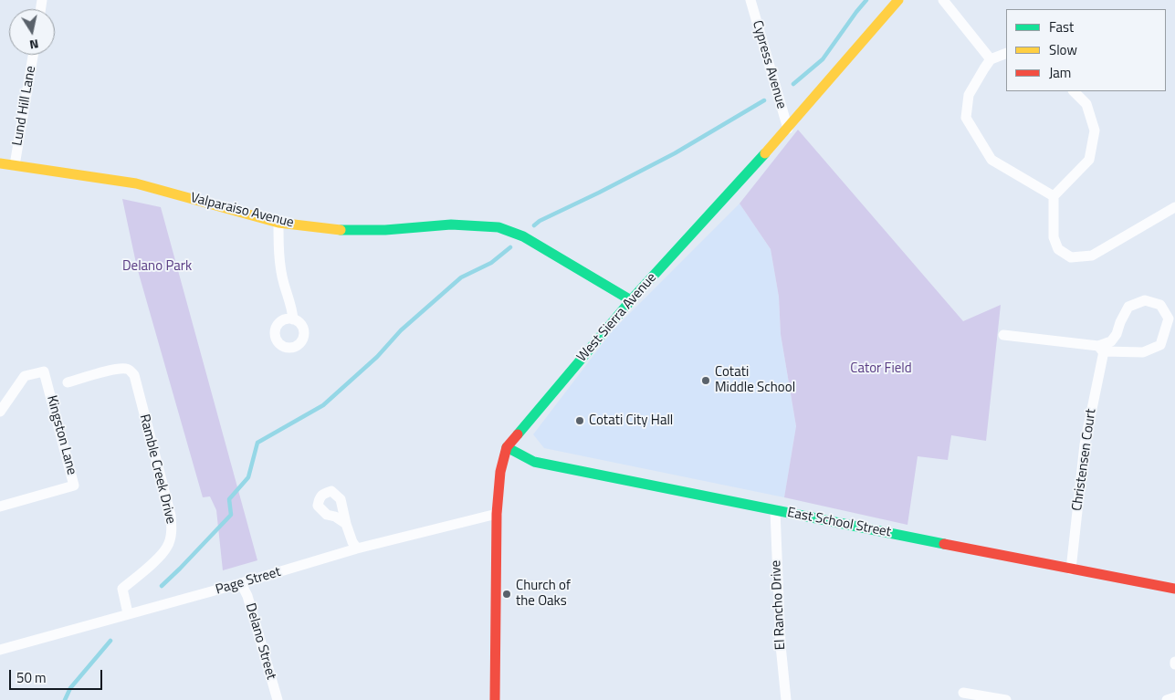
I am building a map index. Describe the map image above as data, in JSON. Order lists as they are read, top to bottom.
{
  "streets": {
    "street": [
      "Cypress Avenue",
      "Lund Hill Lane",
      "Valparaiso Avenue",
      "West Sierra Avenue",
      "Kingston Lane",
      "Christensen Court",
      "Ramble Creek Drive",
      "East School Street",
      "Page Street",
      "El Rancho Drive",
      "Delano Street"
    ]
  },
  "crossings": [
    ["Cypress Avenue", "West Sierra Avenue"],
    ["Lund Hill Lane", "Valparaiso Avenue"],
    ["Valparaiso Avenue", "West Sierra Avenue"],
    ["West Sierra Avenue", "East School Street"],
    ["West Sierra Avenue", "Page Street"],
    ["Christensen Court", "East School Street"],
    ["Ramble Creek Drive", "Page Street"],
    ["East School Street", "El Rancho Drive"],
    ["Page Street", "Delano Street"]
  ],
  "parks": ["Delano Park", "Cator Field"],
  "places": ["Cotati Middle School", "Cotati City Hall", "Church of the Oaks"],
  "legend": ["Fast", "Slow", "Jam"],
  "scale_bar": "50 m",
  "north": "bottom"
}
